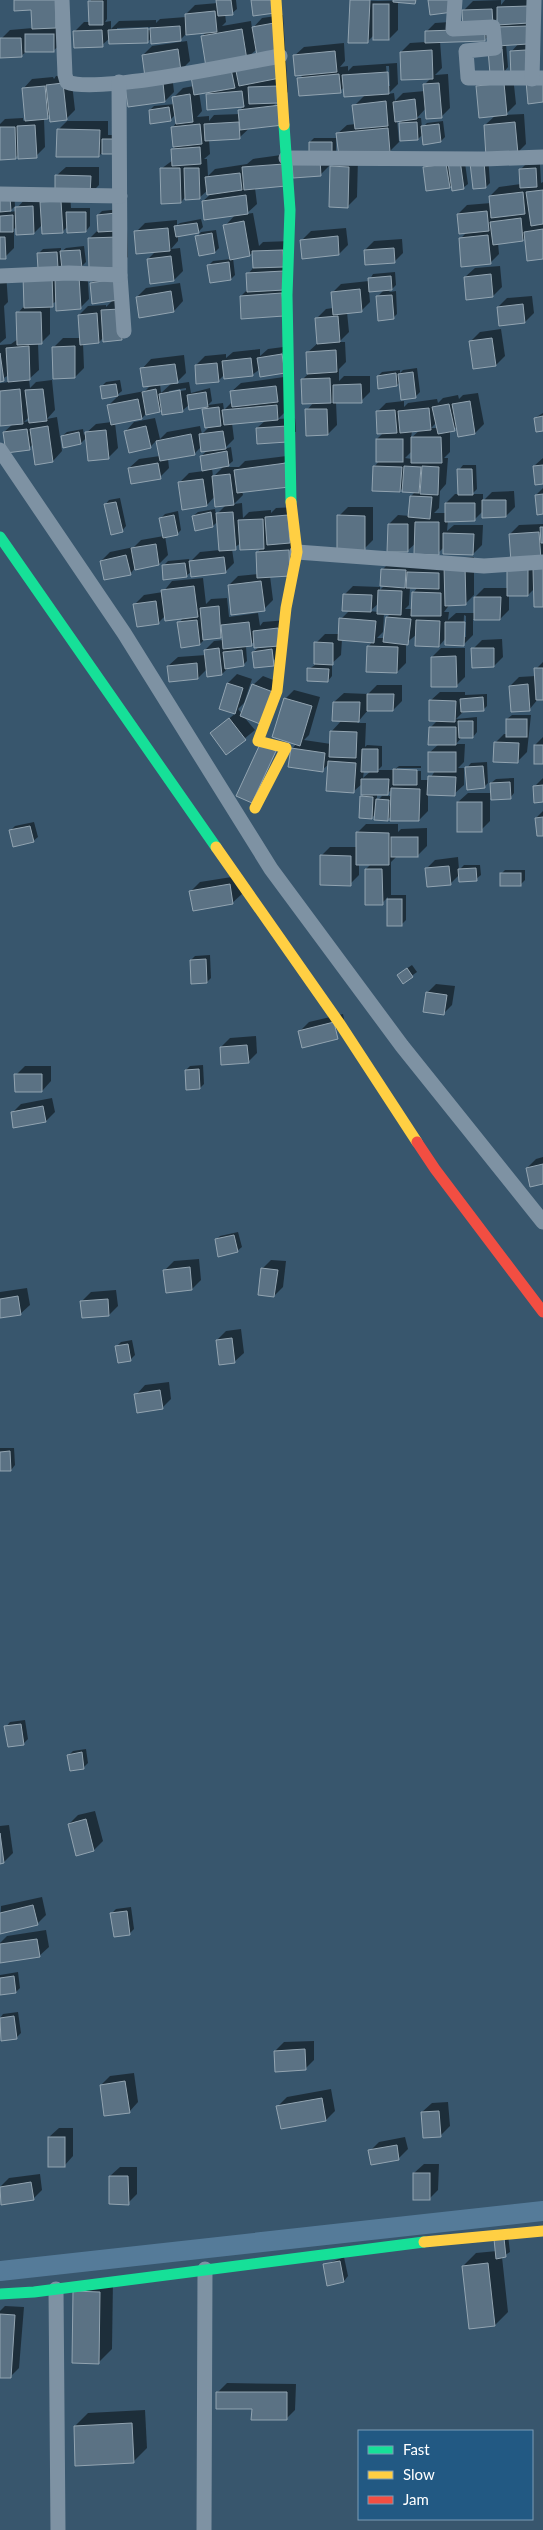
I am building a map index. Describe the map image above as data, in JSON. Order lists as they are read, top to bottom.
{
  "legend": ["Fast", "Slow", "Jam"]
}
